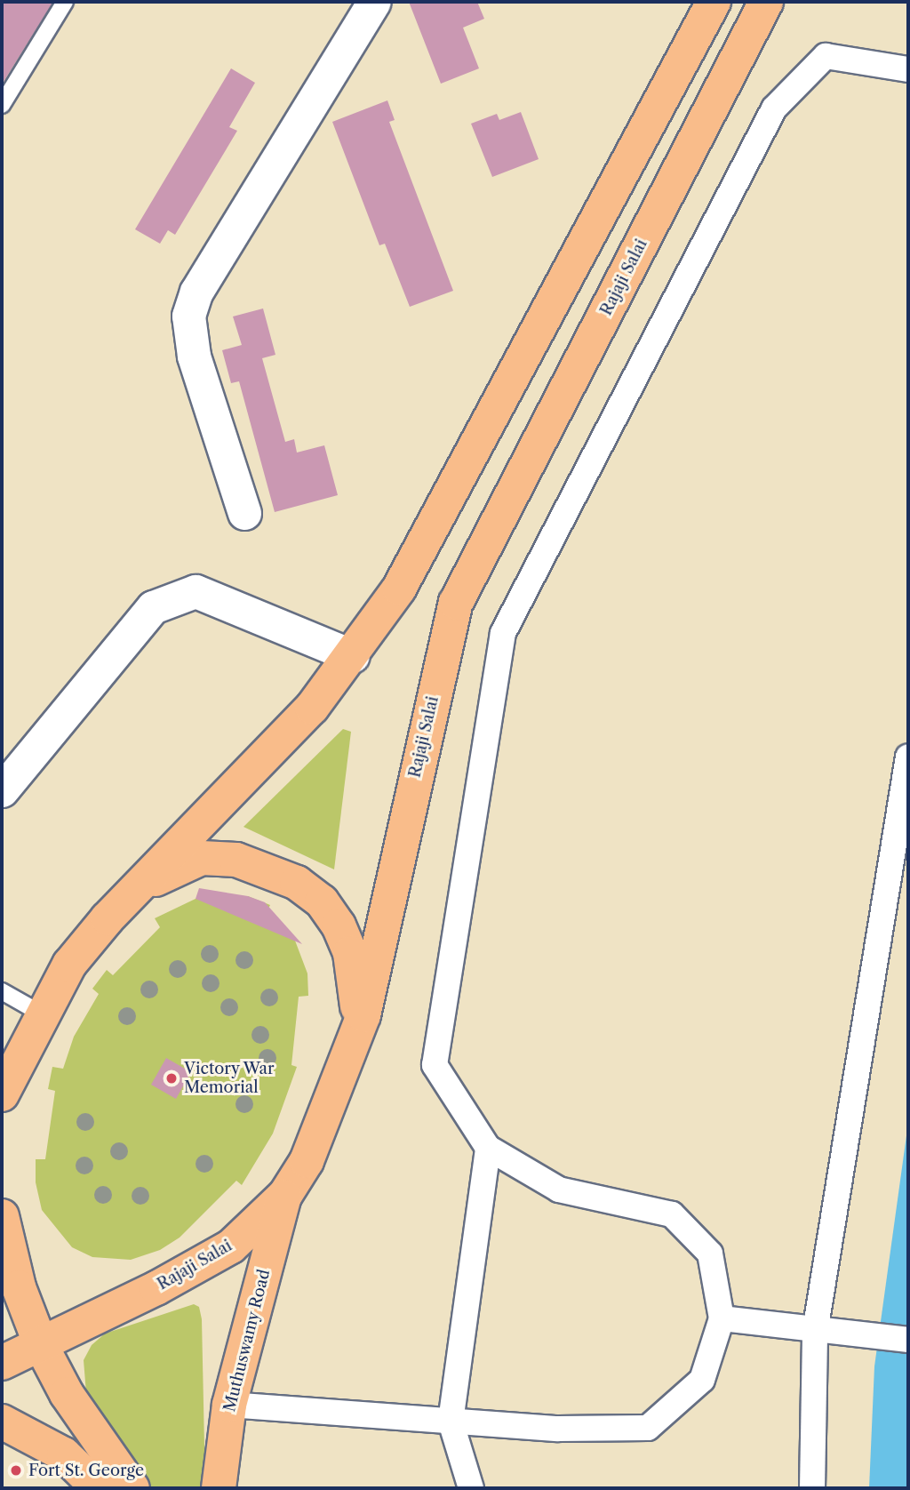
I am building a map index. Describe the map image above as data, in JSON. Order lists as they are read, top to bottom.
{
  "streets": {
    "main road": ["Rajaji Salai", "Muthuswamy Road"]
  },
  "crossings": [
    ["Rajaji Salai", "Muthuswamy Road"]
  ],
  "places": ["Victory War Memorial", "Fort St. George"]
}
